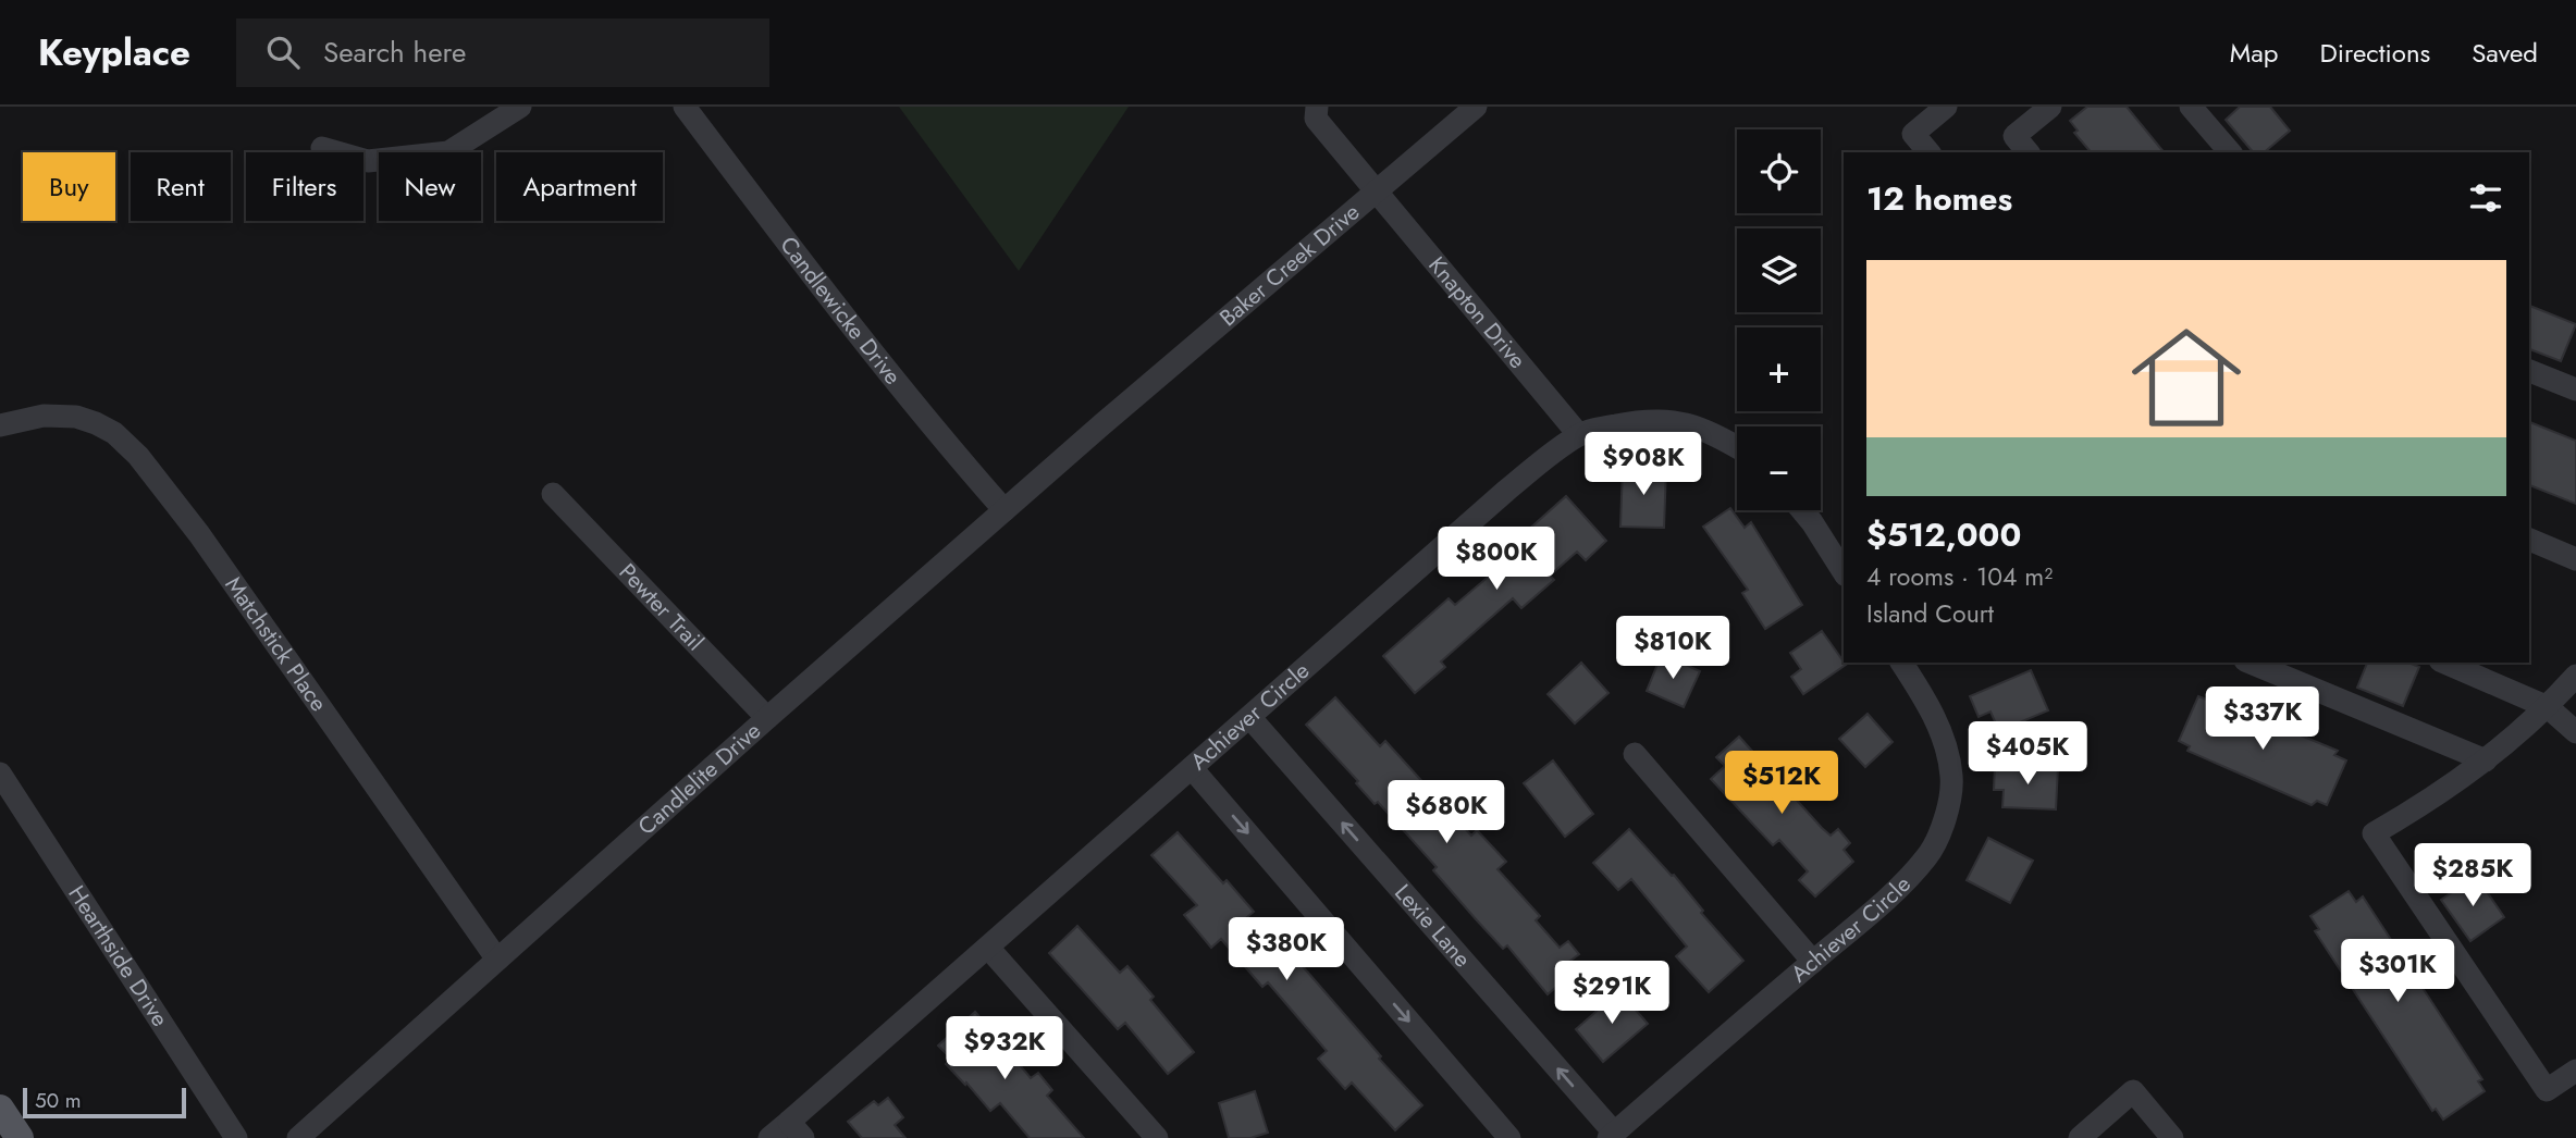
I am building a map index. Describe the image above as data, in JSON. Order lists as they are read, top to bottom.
{
  "streets": {
    "street": [
      "Baker Creek Drive",
      "Candlewicke Drive",
      "Knapton Drive",
      "Pewter Trail",
      "Matchstick Place",
      "Achiever Circle",
      "Candlelite Drive",
      "Lexie Lane",
      "Hearthside Drive"
    ]
  },
  "crossings": [
    ["Baker Creek Drive", "Knapton Drive"],
    ["Baker Creek Drive", "Candlelite Drive"],
    ["Candlewicke Drive", "Candlelite Drive"],
    ["Knapton Drive", "Achiever Circle"],
    ["Pewter Trail", "Candlelite Drive"],
    ["Matchstick Place", "Candlelite Drive"],
    ["Achiever Circle", "Lexie Lane"]
  ],
  "scale_bar": "50 m",
  "page": {
    "header": "Keyplace",
    "search": "Search here",
    "nav": ["Map", "Directions", "Saved"],
    "map_buttons": ["+", "−"],
    "chip": [
      "Buy",
      "Rent",
      "Filters",
      "New",
      "Apartment"
    ],
    "heading": "12 homes",
    "list": [
      {
        "name": "$512,000",
        "note": "4 rooms · 104 m² · Island Court"
      }
    ],
    "price": [
      "$908K",
      "$800K",
      "$810K",
      "$337K",
      "$405K",
      "$512K",
      "$680K",
      "$285K",
      "$380K",
      "$301K",
      "$291K",
      "$932K"
    ],
    "scale": "50 m"
  }
}
